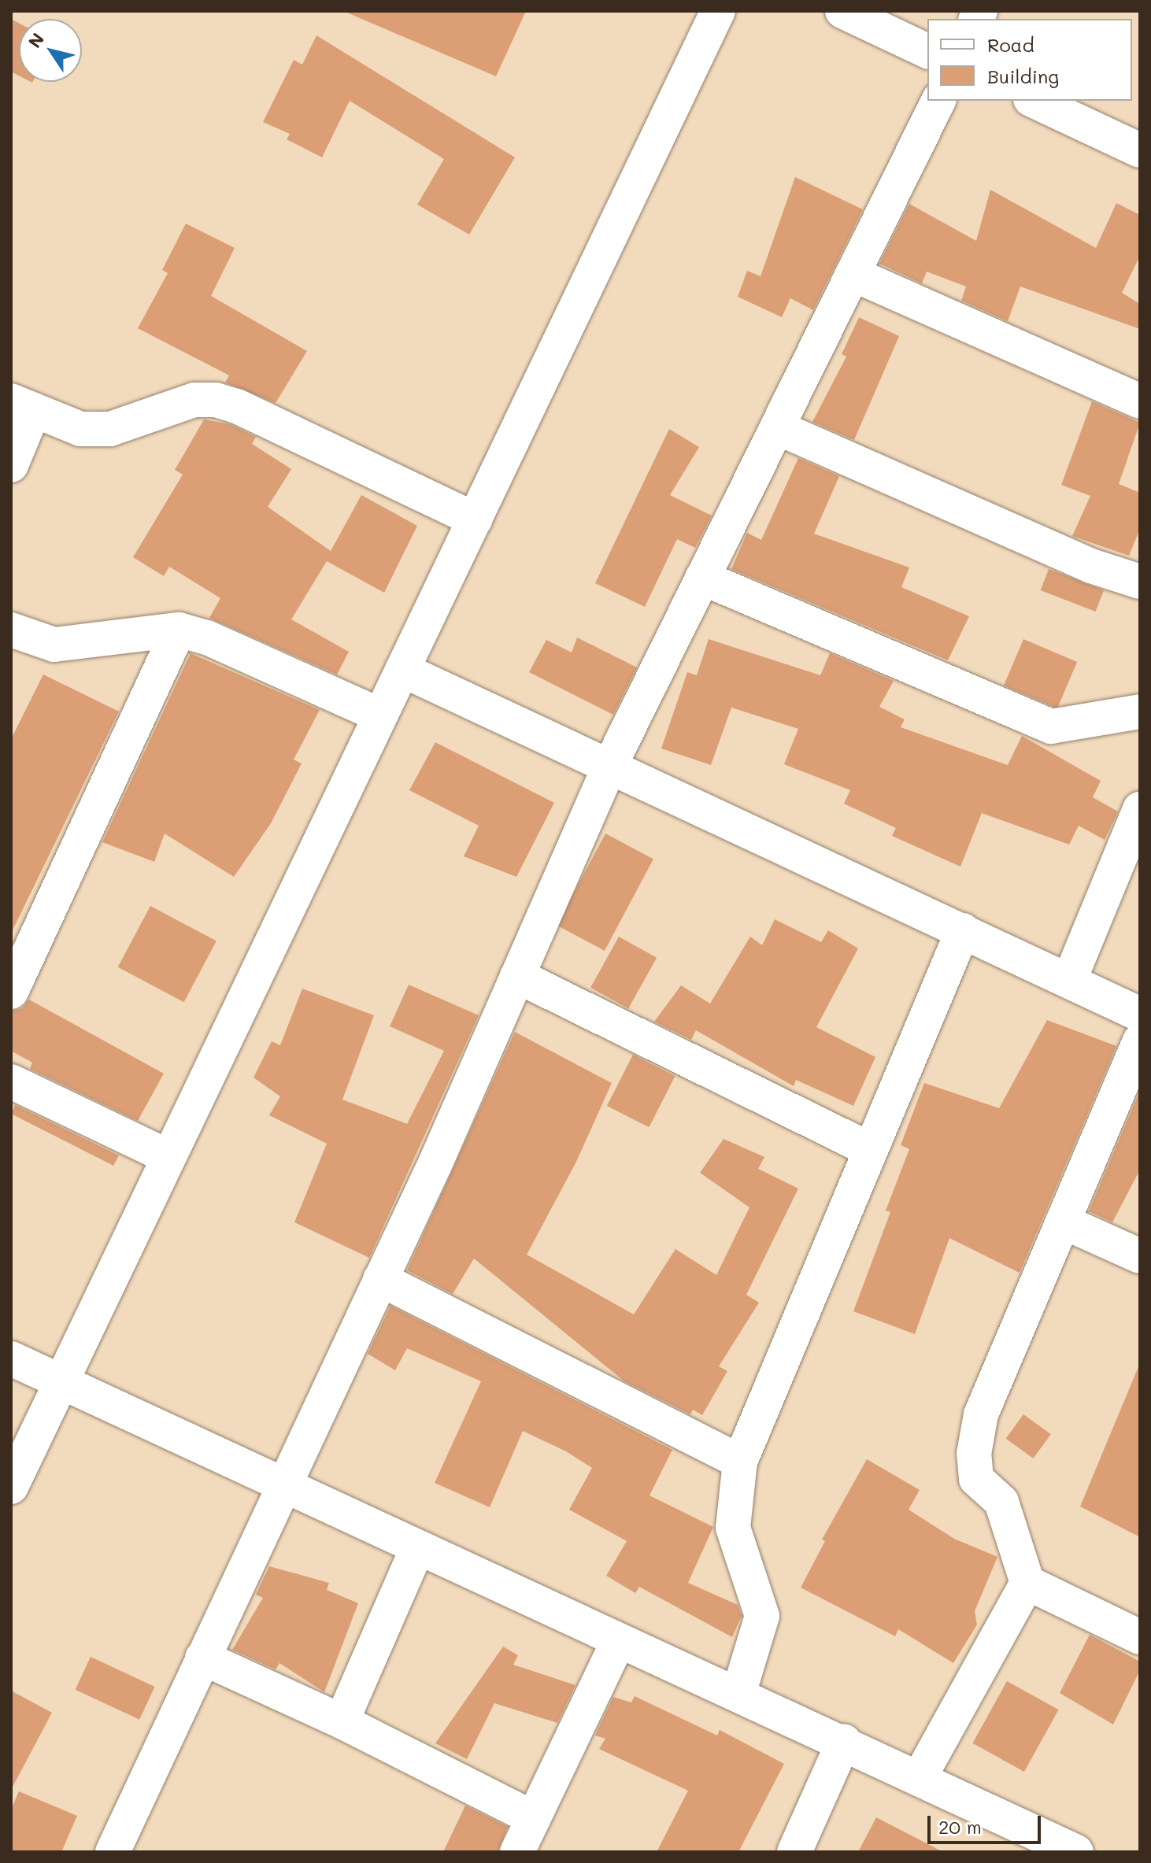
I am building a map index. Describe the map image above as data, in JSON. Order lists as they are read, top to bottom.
{
  "legend": ["Road", "Building"],
  "scale_bar": "20 m",
  "north": "top left"
}
